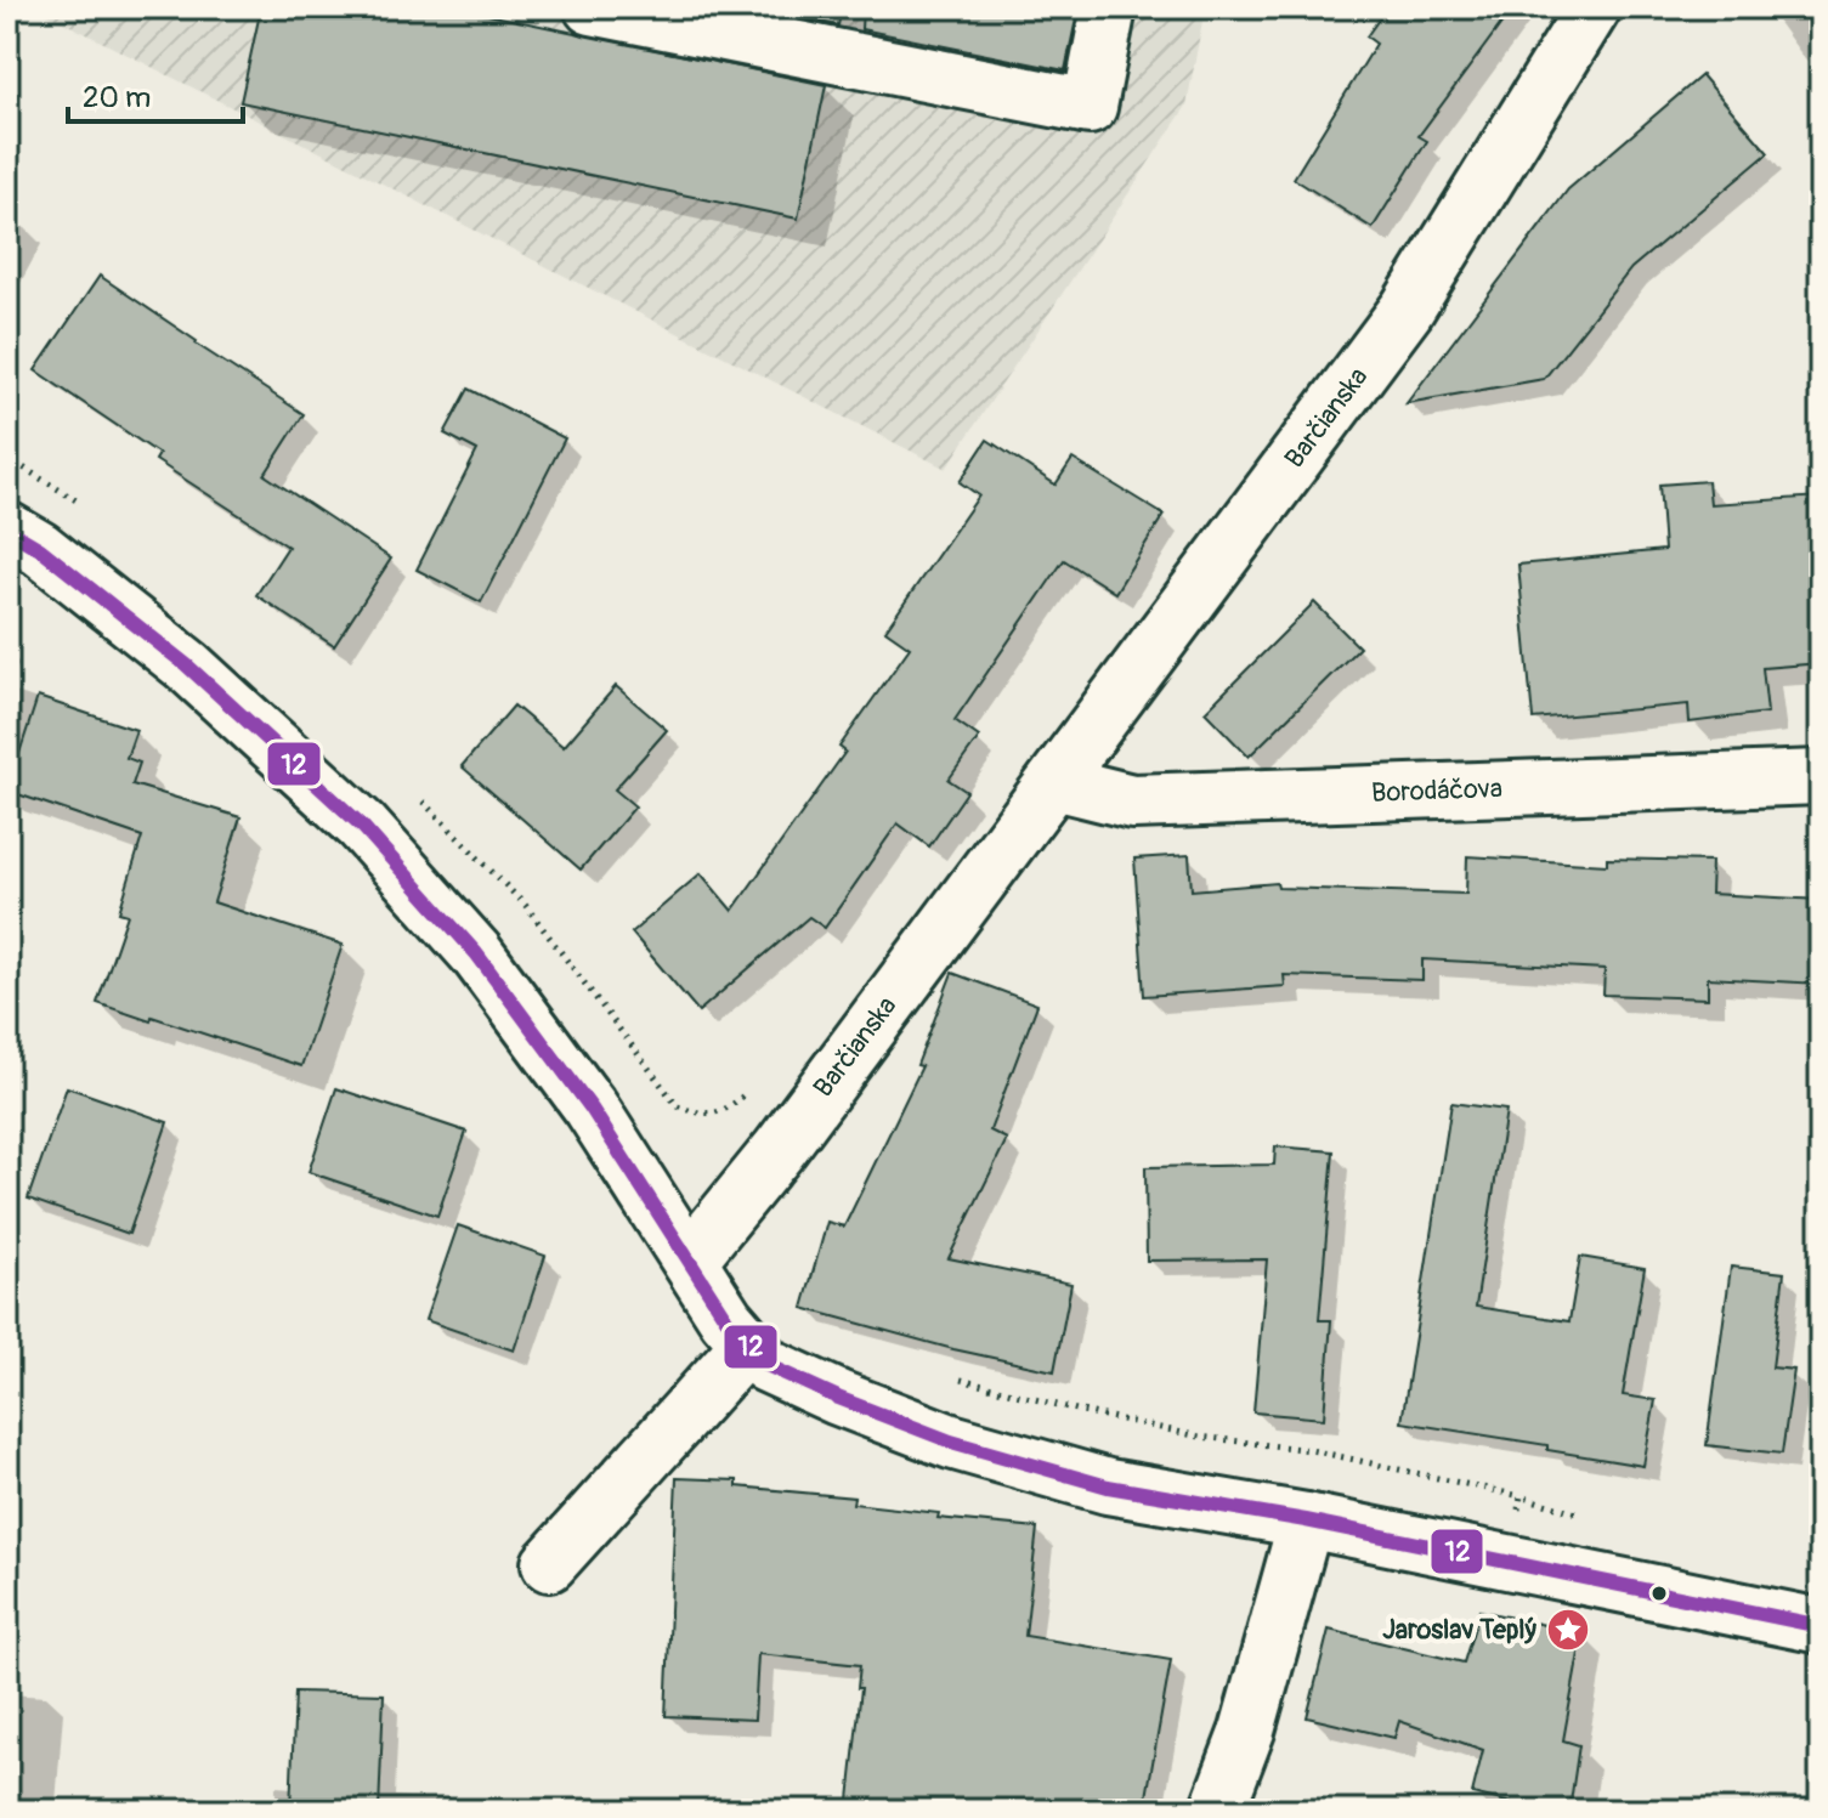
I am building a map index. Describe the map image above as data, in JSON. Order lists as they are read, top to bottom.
{
  "streets": {
    "street": ["Barčianska", "Borodáčova"]
  },
  "crossings": [
    ["Barčianska", "Borodáčova"]
  ],
  "places": {
    "place": ["Jaroslav Teplý"]
  },
  "lines": ["transit line 12"],
  "scale_bar": "20 m"
}
